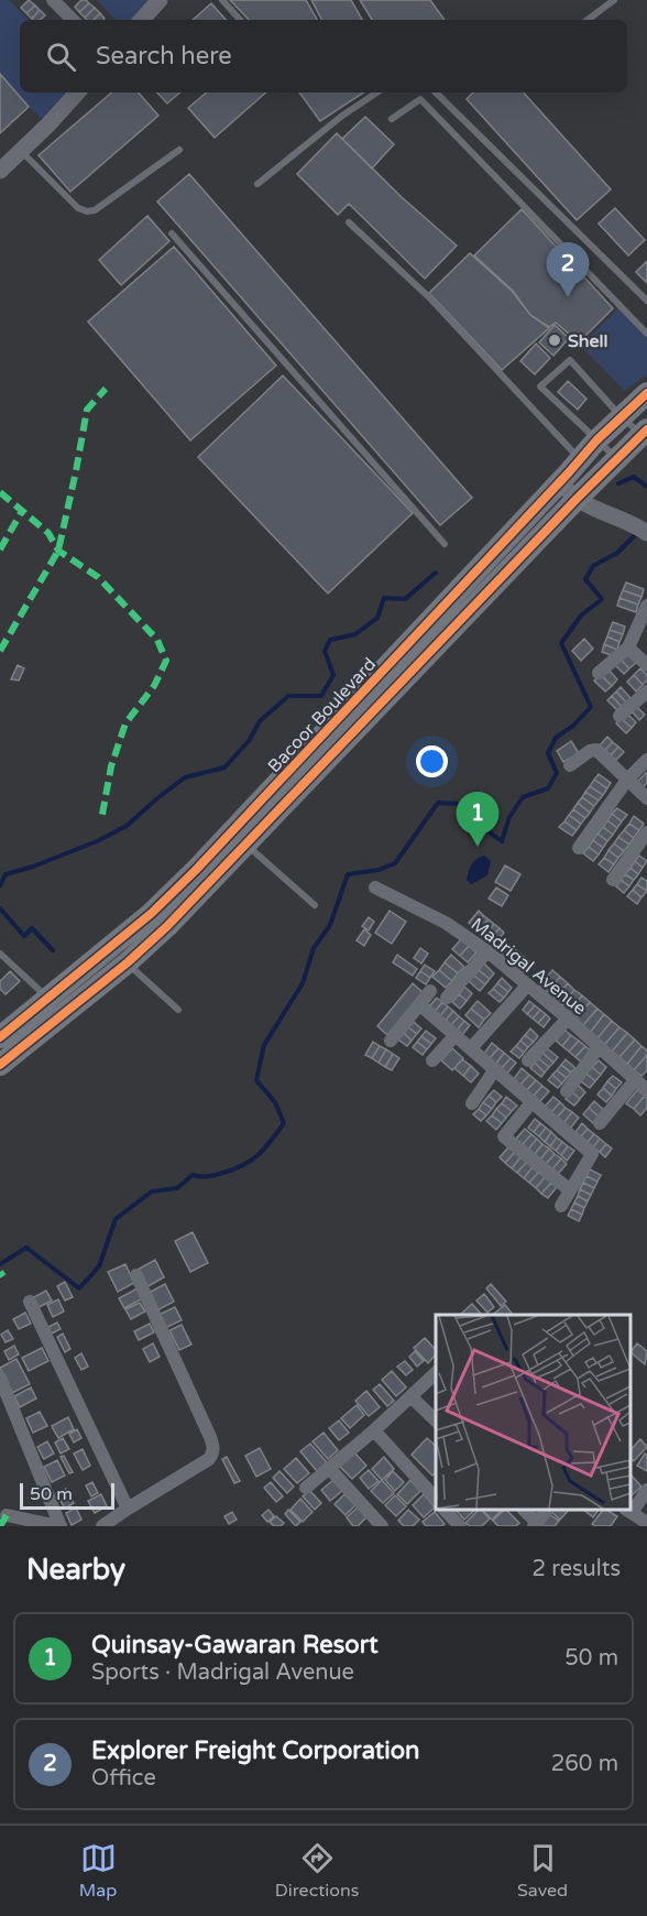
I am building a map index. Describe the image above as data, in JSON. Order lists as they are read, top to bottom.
{
  "streets": {
    "main road": ["Bacoor Boulevard"],
    "street": ["Madrigal Avenue"]
  },
  "places": ["Shell"],
  "scale_bar": "50 m",
  "page": {
    "search": "Search here",
    "pins": ["2", "1"],
    "scale": "50 m",
    "heading": ["Nearby", "2 results"],
    "list": [
      {
        "mark": "1",
        "name": "Quinsay-Gawaran Resort",
        "note": "Sports · Madrigal Avenue",
        "value": "50 m"
      },
      {
        "mark": "2",
        "name": "Explorer Freight Corporation",
        "note": "Office",
        "value": "260 m"
      }
    ],
    "nav": ["Map", "Directions", "Saved"]
  }
}
